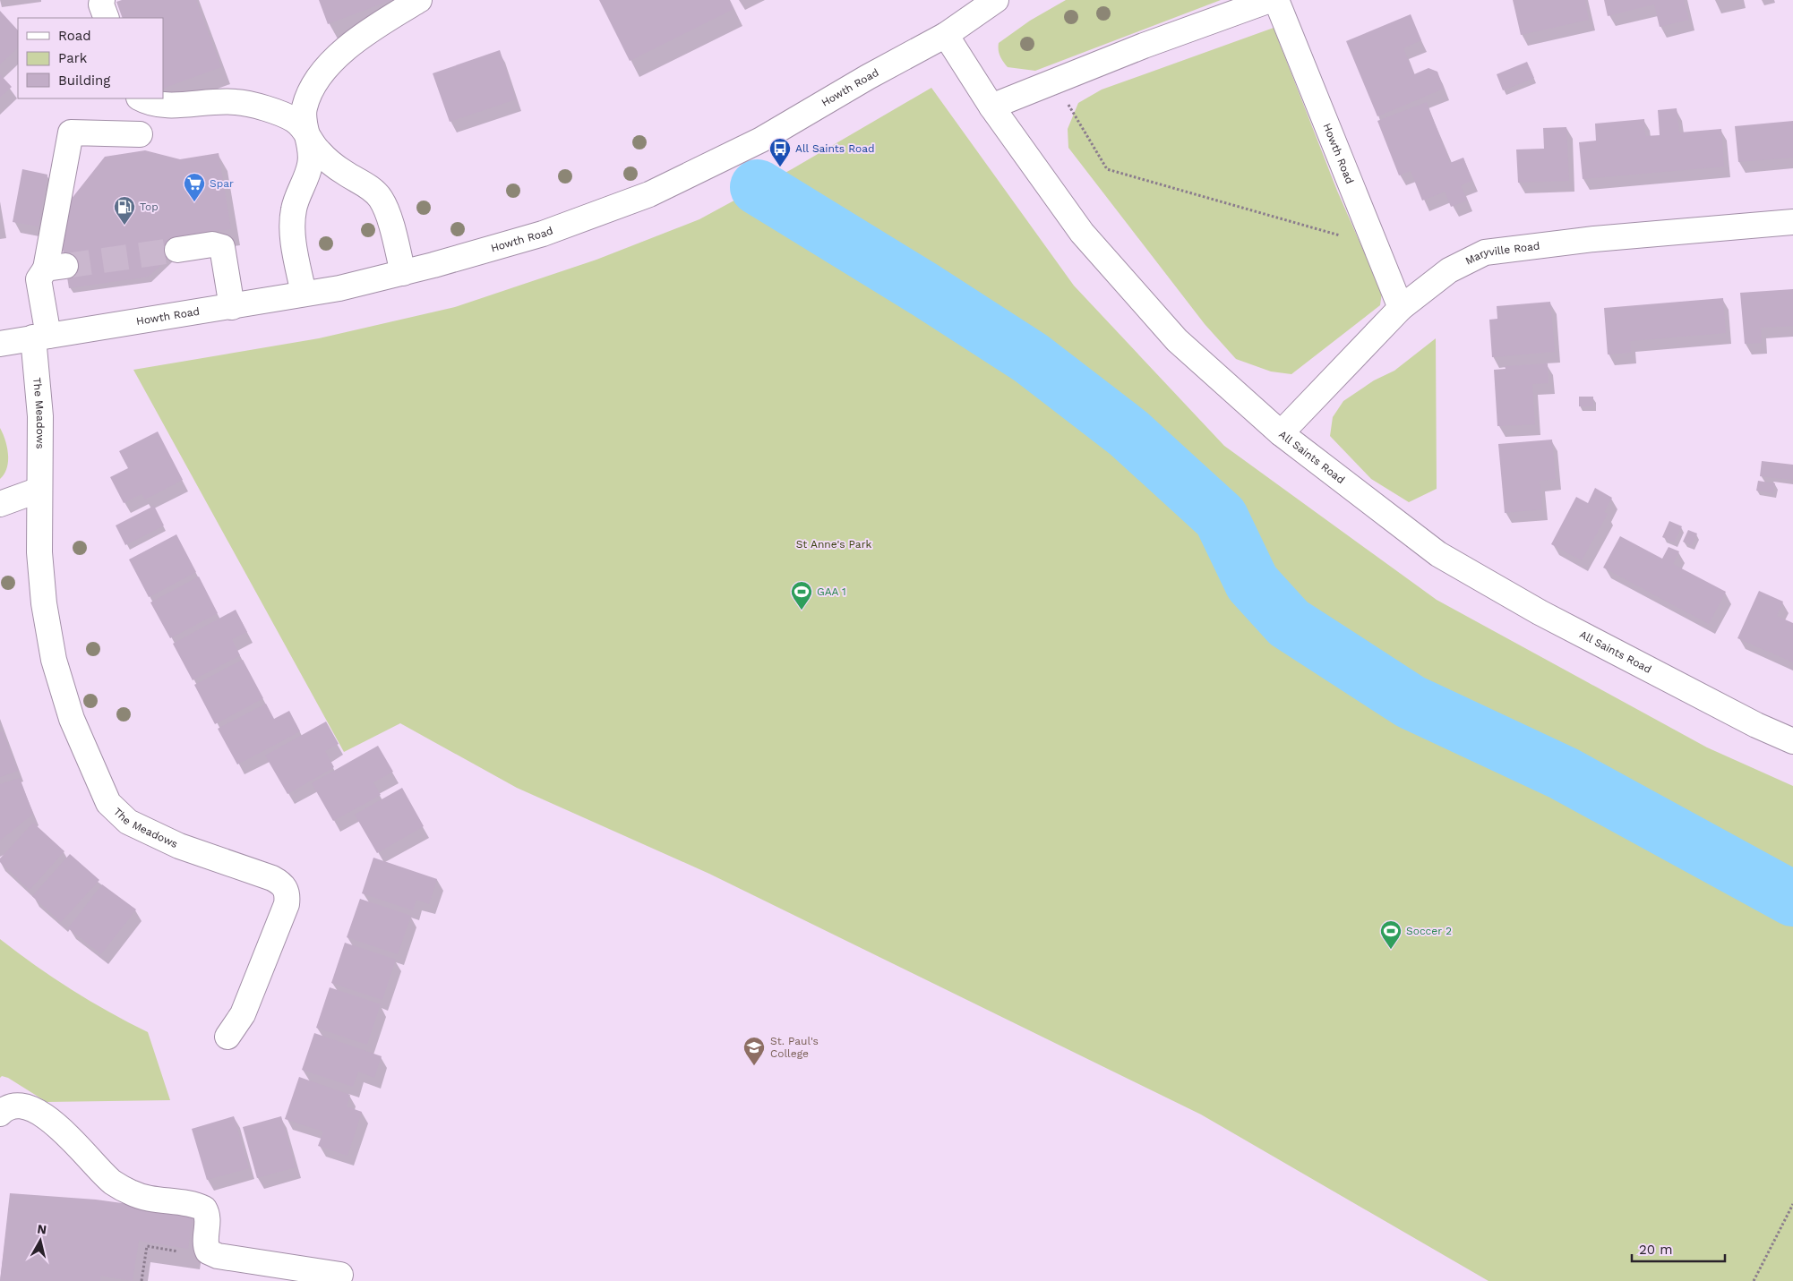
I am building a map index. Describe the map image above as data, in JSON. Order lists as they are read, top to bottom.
{
  "streets": {
    "street": [
      "Howth Road",
      "Maryville Road",
      "The Meadows",
      "All Saints Road"
    ]
  },
  "crossings": [
    ["Howth Road", "Maryville Road"],
    ["Howth Road", "The Meadows"],
    ["Howth Road", "All Saints Road"],
    ["Maryville Road", "All Saints Road"]
  ],
  "parks": ["St Anne's Park"],
  "places": {
    "bus stop": ["All Saints Road"],
    "supermarket": ["Spar"],
    "fuel station": ["Top"],
    "sports": ["GAA 1", "Soccer 2"],
    "school or university": ["St. Paul's College"]
  },
  "legend": ["Road", "Park", "Building"],
  "scale_bar": "20 m",
  "north": "top"
}
